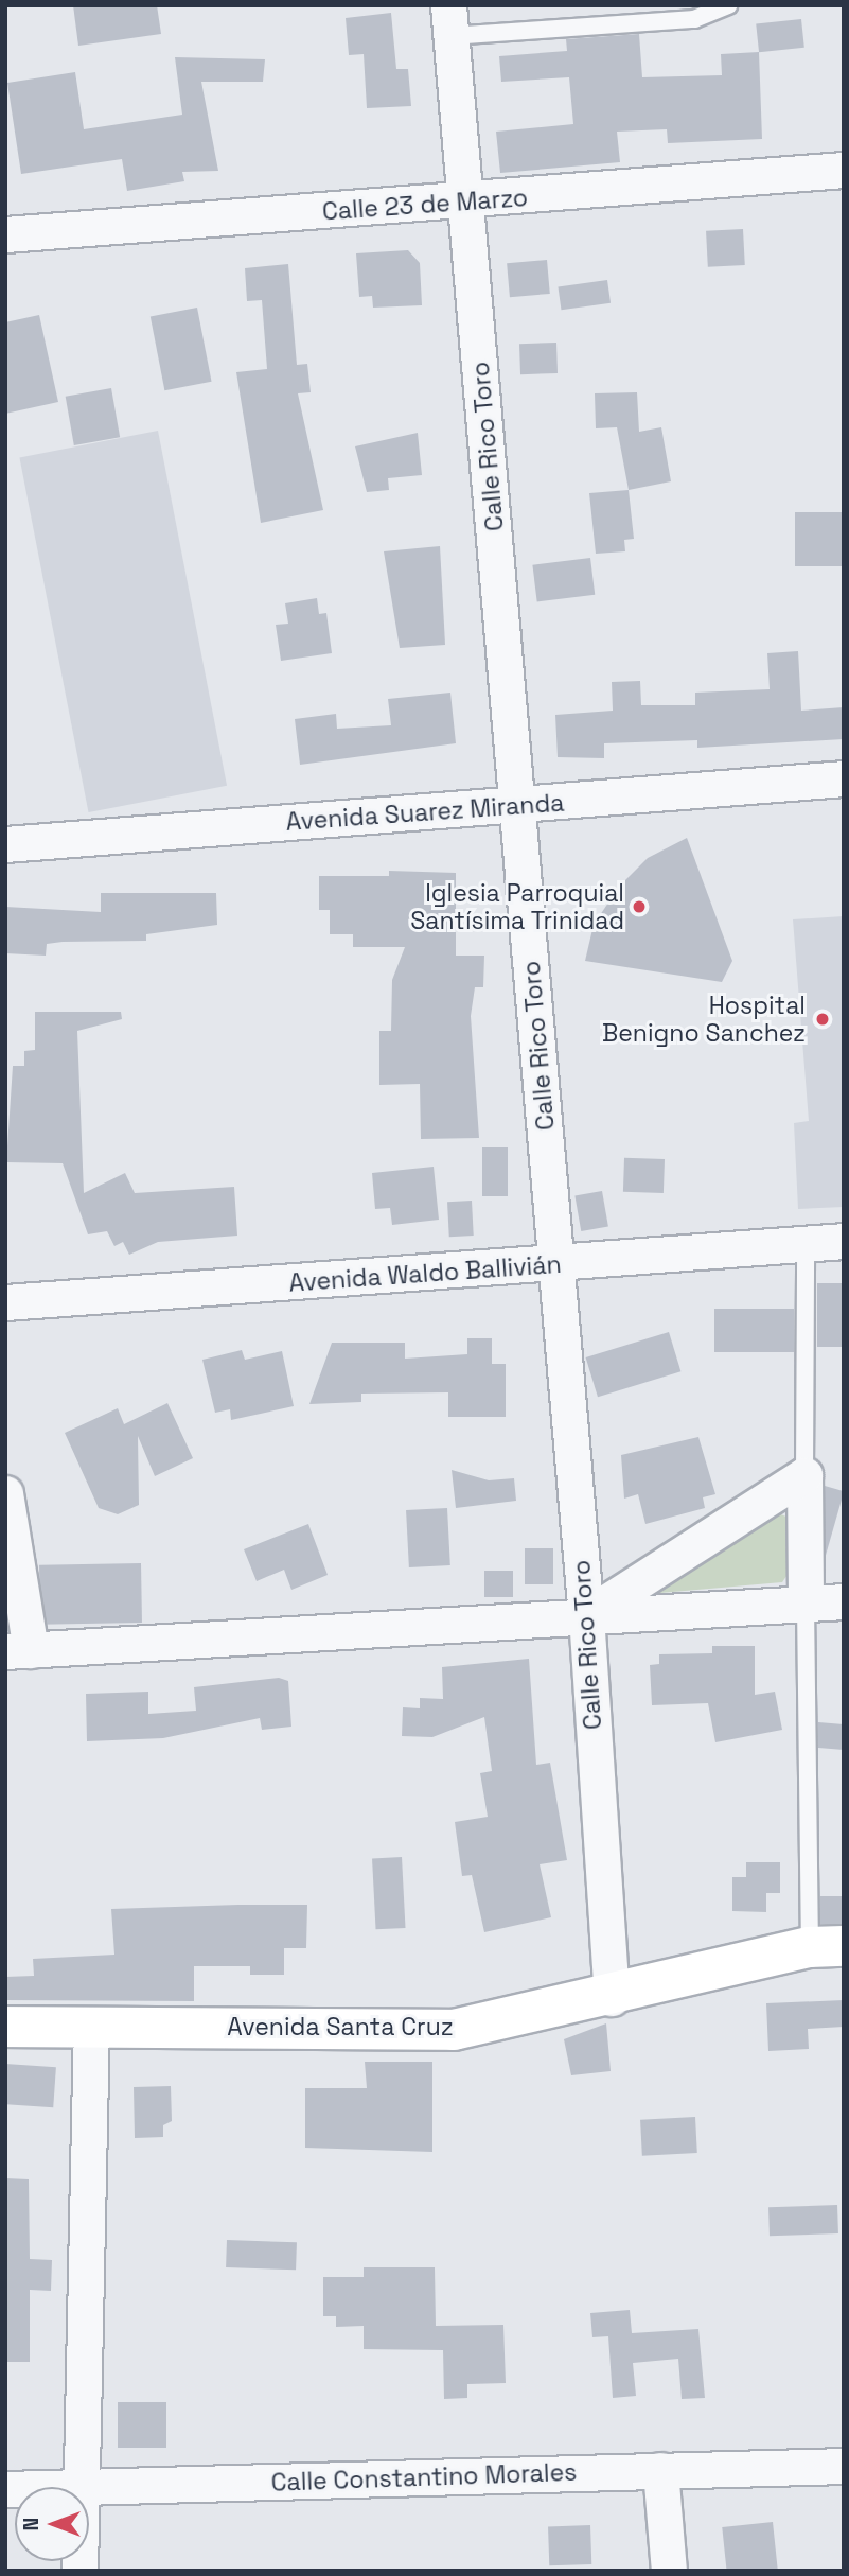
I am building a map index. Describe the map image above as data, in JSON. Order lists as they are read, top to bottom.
{
  "streets": {
    "main road": ["Avenida Santa Cruz"],
    "street": [
      "Calle 23 de Marzo",
      "Calle Rico Toro",
      "Avenida Suarez Miranda",
      "Avenida Waldo Ballivián",
      "Calle Constantino Morales"
    ]
  },
  "crossings": [
    ["Calle 23 de Marzo", "Calle Rico Toro"],
    ["Calle Rico Toro", "Avenida Suarez Miranda"],
    ["Calle Rico Toro", "Avenida Waldo Ballivián"],
    ["Calle Rico Toro", "Avenida Santa Cruz"]
  ],
  "places": ["Iglesia Parroquial Santísima Trinidad", "Hospital Benigno Sanchez"],
  "north": "left"
}
